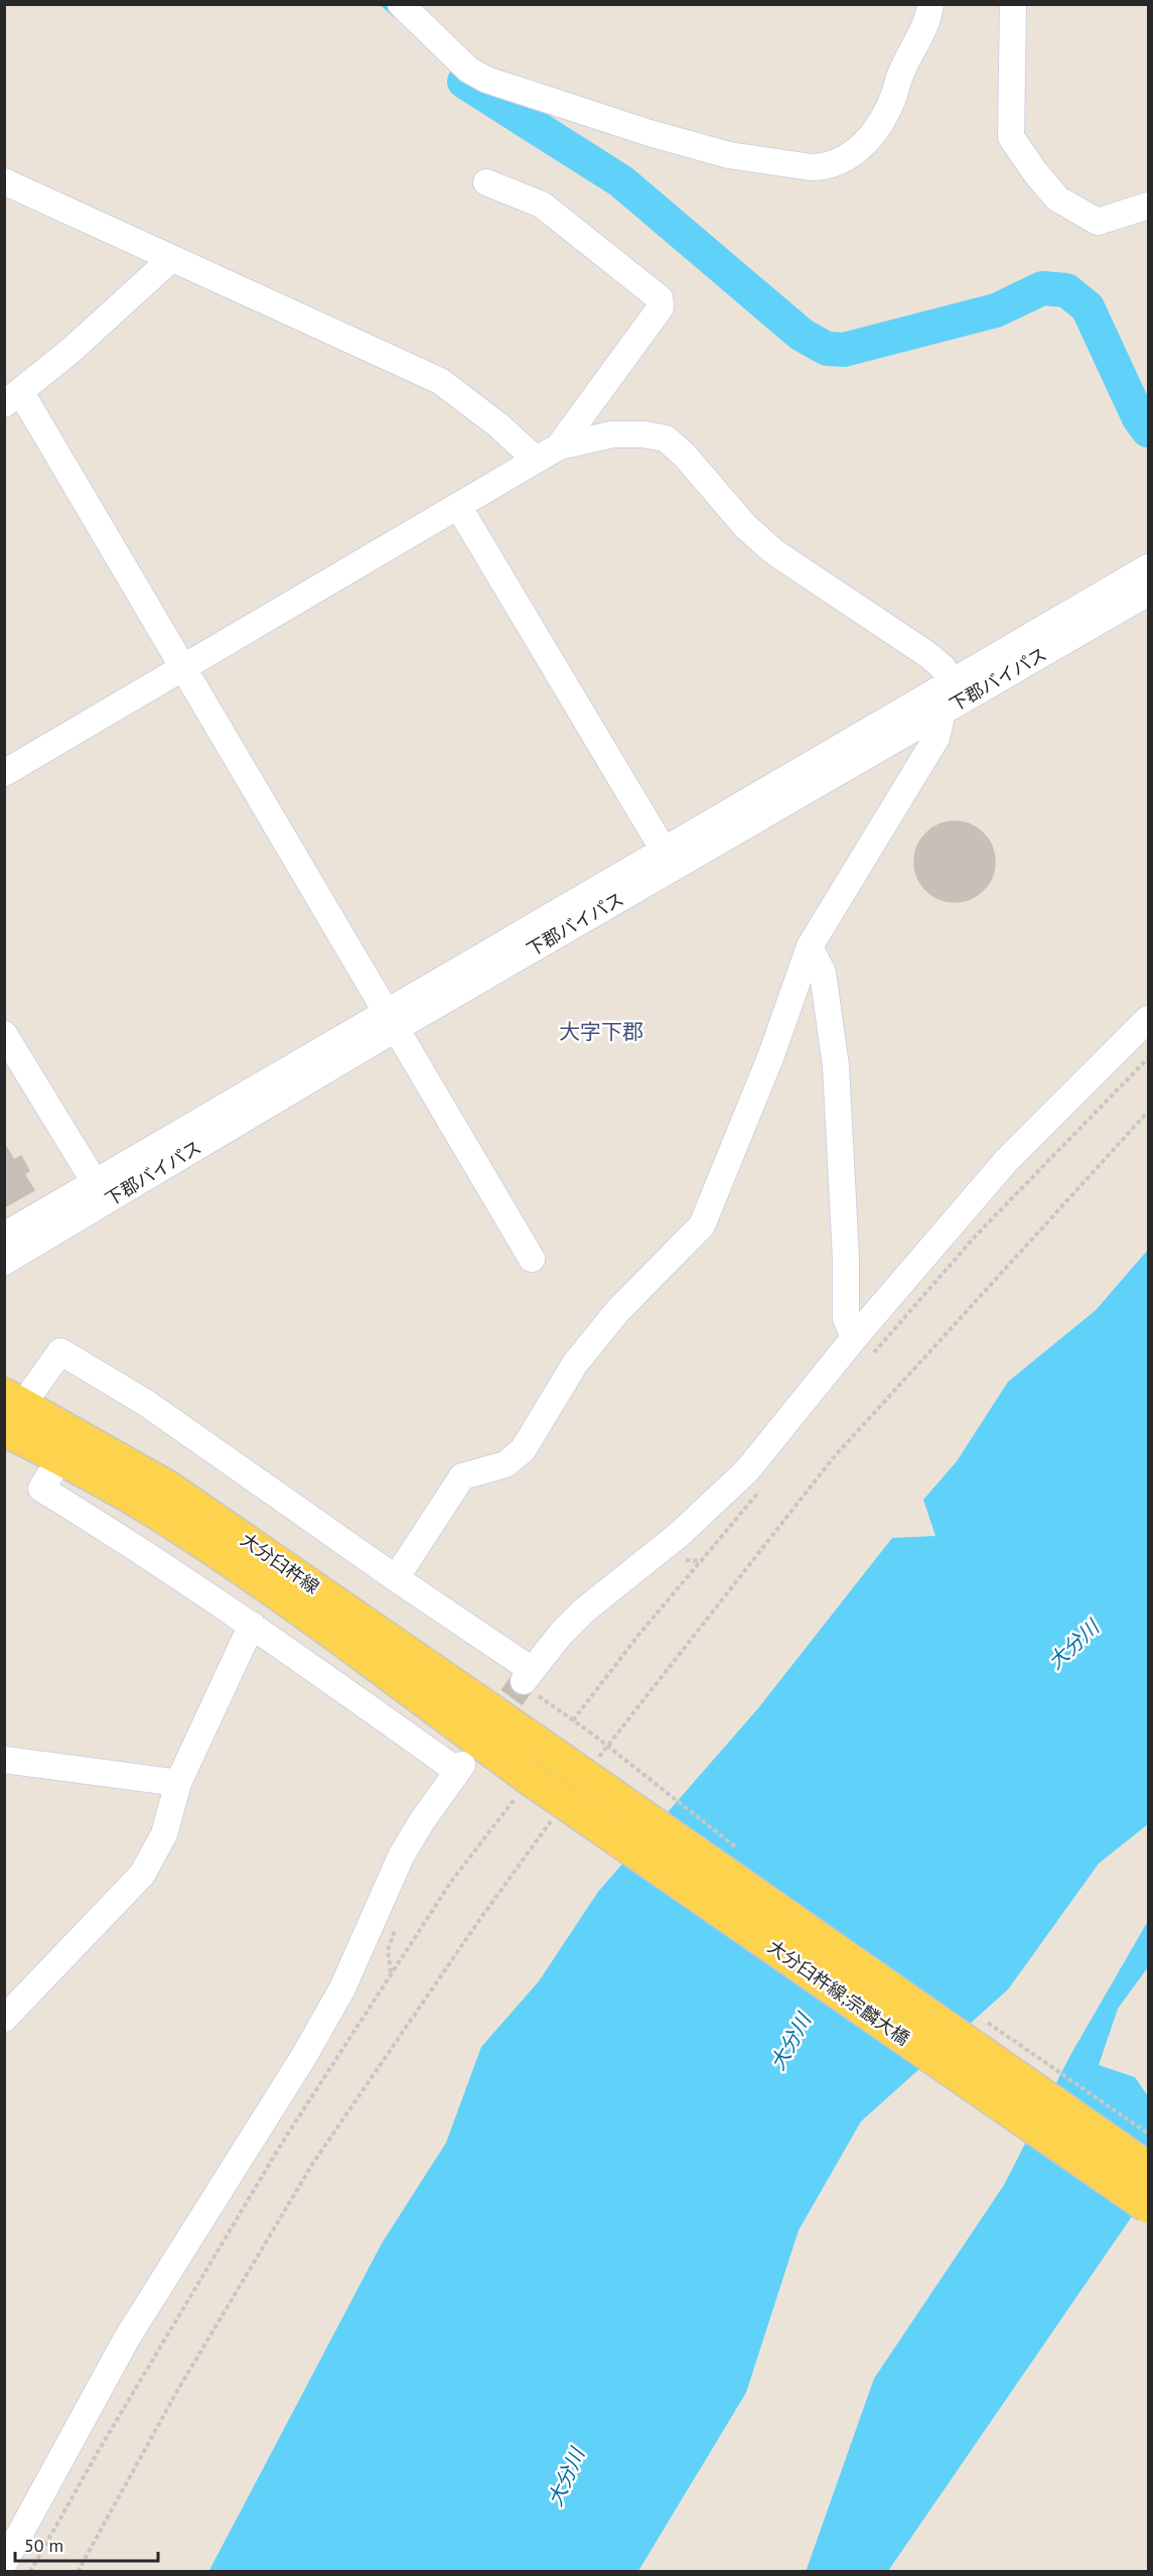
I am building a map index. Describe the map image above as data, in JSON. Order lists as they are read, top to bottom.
{
  "streets": {
    "main road": ["大分臼杵線", "大分臼杵線;宗麟大橋"],
    "street": ["下郡バイパス"]
  },
  "crossings": [
    ["大分臼杵線", "大分臼杵線;宗麟大橋"]
  ],
  "districts": ["大字下郡"],
  "water": ["大分川"],
  "scale_bar": "50 m"
}
